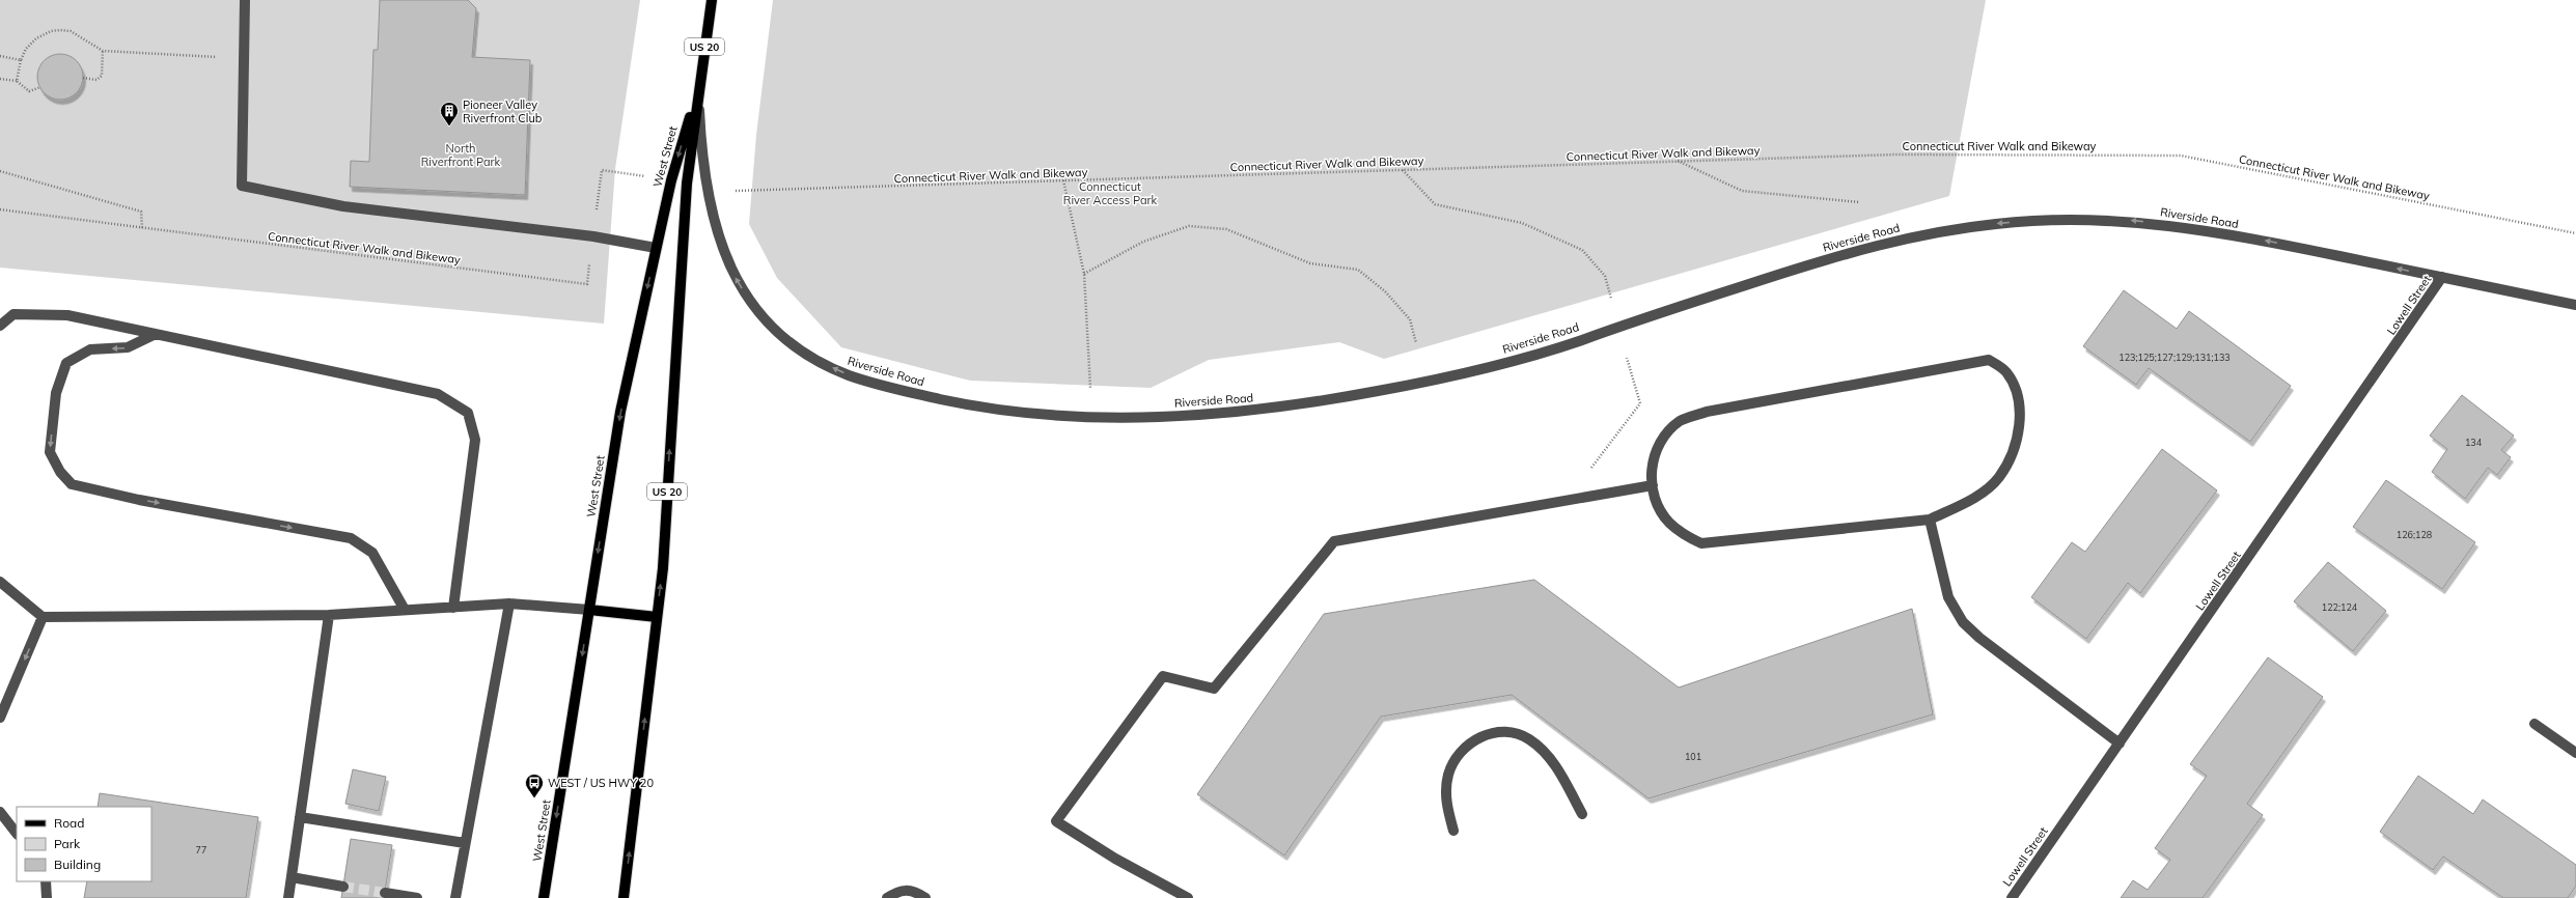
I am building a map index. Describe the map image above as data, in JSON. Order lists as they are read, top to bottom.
{
  "streets": {
    "main road": ["US 20", "West Street"],
    "street": ["Riverside Road", "Lowell Street"],
    "path": ["Connecticut River Walk and Bikeway"]
  },
  "crossings": [
    ["West Street", "Riverside Road"],
    ["Riverside Road", "Lowell Street"]
  ],
  "one_way": ["Riverside Road"],
  "parks": ["North Riverfront Park", "Connecticut River Access Park"],
  "places": {
    "building": ["Pioneer Valley Riverfront Club"],
    "bus stop": ["WEST / US HWY 20"]
  },
  "house_numbers": [
    "123;125;127;129;131;133",
    "134",
    "126;128",
    "122;124",
    "101",
    "77"
  ],
  "legend": ["Road", "Park", "Building"]
}
